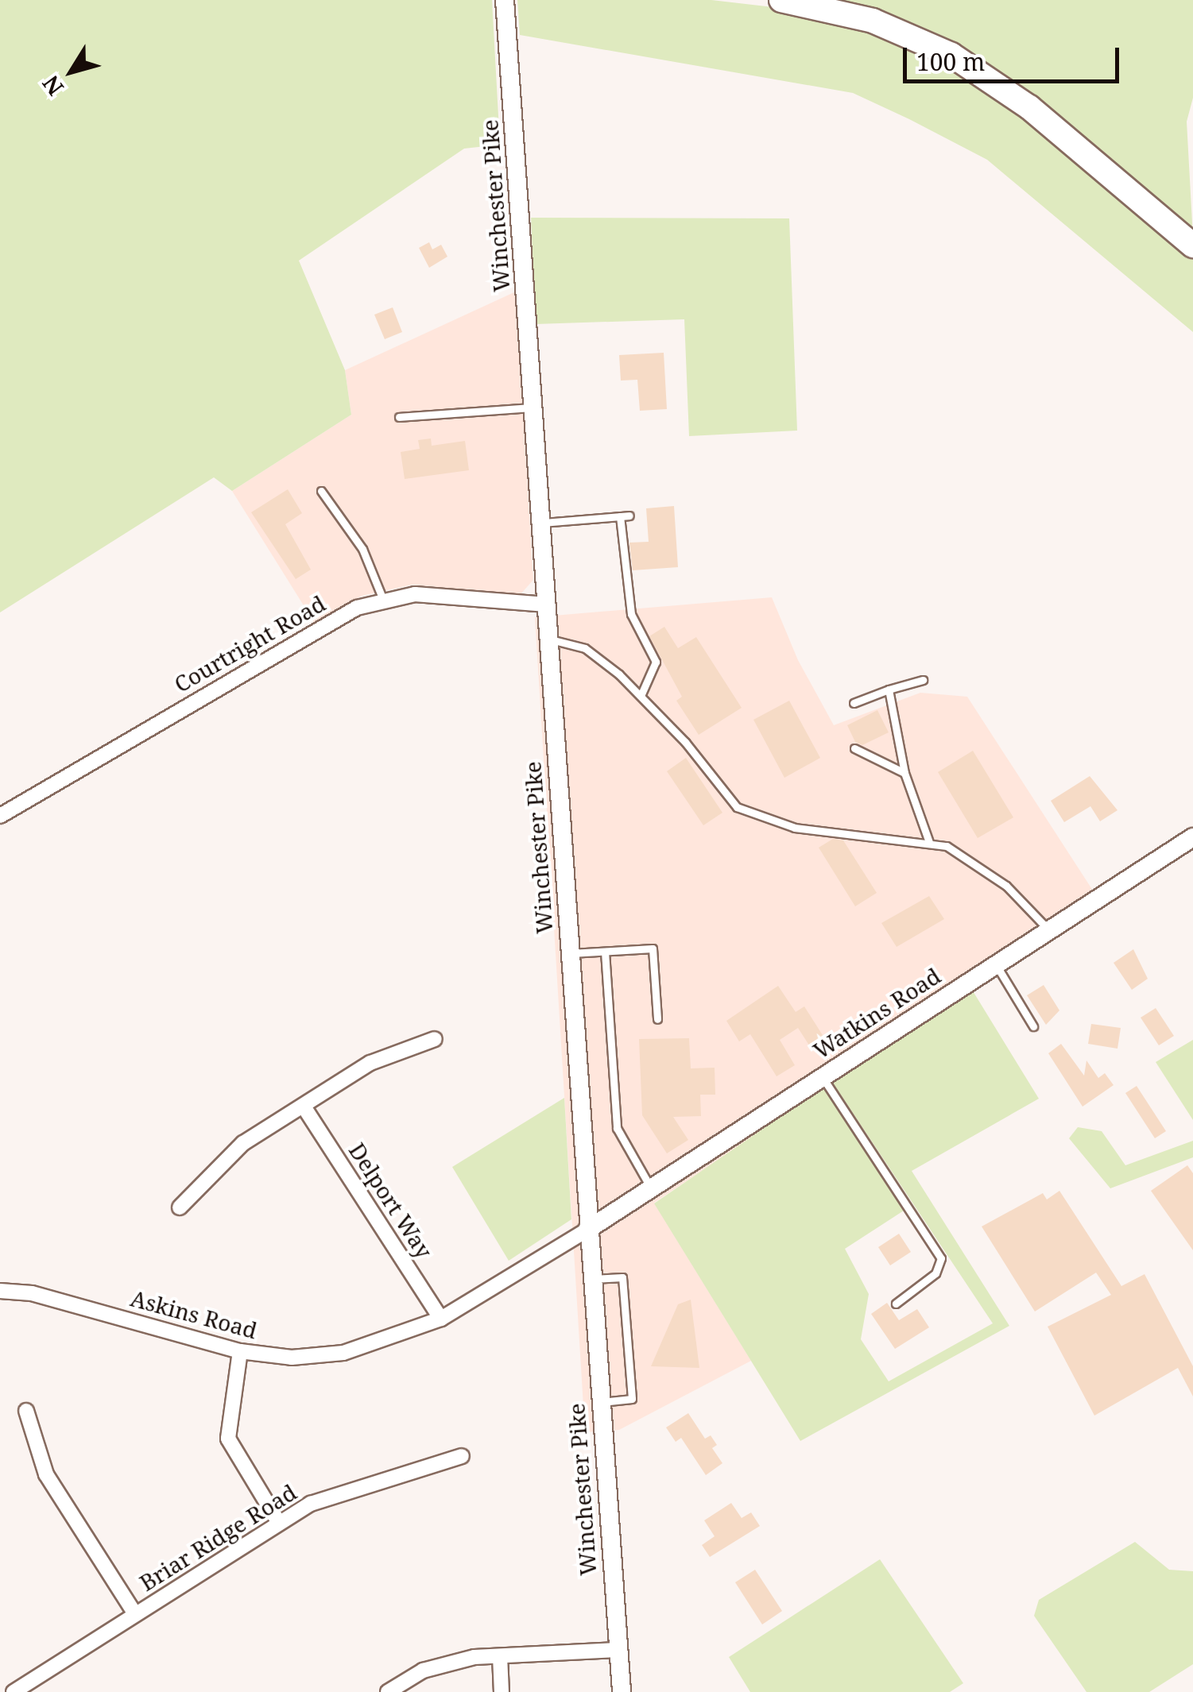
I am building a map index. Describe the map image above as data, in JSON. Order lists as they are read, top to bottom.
{
  "streets": {
    "main road": ["Winchester Pike", "Watkins Road"],
    "street": [
      "Courtright Road",
      "Delport Way",
      "Askins Road",
      "Briar Ridge Road"
    ]
  },
  "crossings": [
    ["Winchester Pike", "Courtright Road"],
    ["Winchester Pike", "Watkins Road"],
    ["Winchester Pike", "Askins Road"],
    ["Watkins Road", "Askins Road"],
    ["Delport Way", "Askins Road"]
  ],
  "scale_bar": "100 m",
  "north": "bottom left"
}
